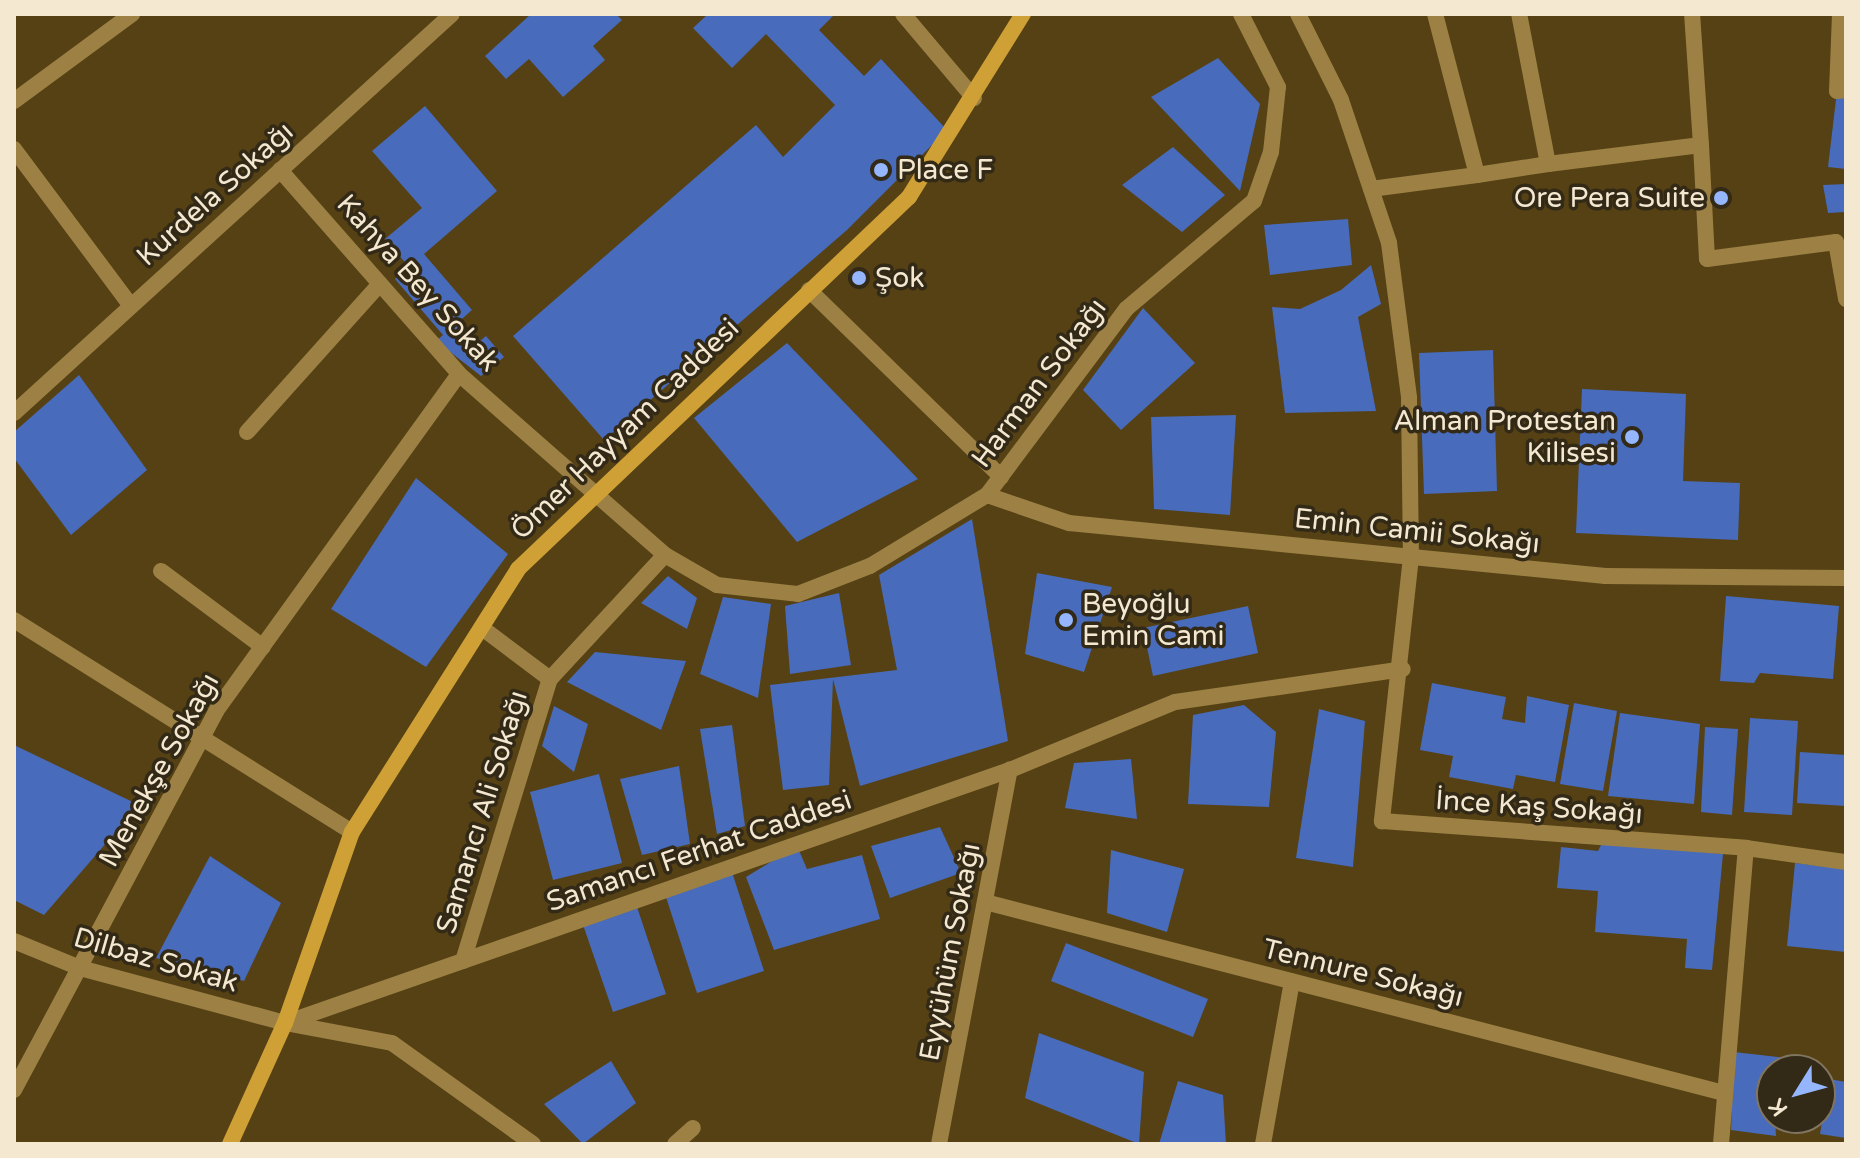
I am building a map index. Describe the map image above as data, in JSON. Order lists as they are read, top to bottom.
{
  "streets": {
    "street": [
      "Kurdela Sokağı",
      "Kahya Bey Sokak",
      "Harman Sokağı",
      "Ömer Hayyam Caddesi",
      "Emin Camii Sokağı",
      "Menekşe Sokağı",
      "İnce Kaş Sokağı",
      "Samancı Ali Sokağı",
      "Samancı Ferhat Caddesi",
      "Eyyühüm Sokağı",
      "Dilbaz Sokak",
      "Tennure Sokağı"
    ]
  },
  "crossings": [
    ["Kurdela Sokağı", "Kahya Bey Sokak"],
    ["Kahya Bey Sokak", "Harman Sokağı"],
    ["Kahya Bey Sokak", "Ömer Hayyam Caddesi"],
    ["Kahya Bey Sokak", "Menekşe Sokağı"],
    ["Harman Sokağı", "Ömer Hayyam Caddesi"],
    ["Harman Sokağı", "Emin Camii Sokağı"],
    ["Harman Sokağı", "Samancı Ali Sokağı"],
    ["Ömer Hayyam Caddesi", "Samancı Ali Sokağı"],
    ["Ömer Hayyam Caddesi", "Samancı Ferhat Caddesi"],
    ["Ömer Hayyam Caddesi", "Dilbaz Sokak"],
    ["Menekşe Sokağı", "Dilbaz Sokak"],
    ["İnce Kaş Sokağı", "Samancı Ferhat Caddesi"],
    ["Samancı Ali Sokağı", "Samancı Ferhat Caddesi"],
    ["Samancı Ferhat Caddesi", "Eyyühüm Sokağı"],
    ["Samancı Ferhat Caddesi", "Dilbaz Sokak"],
    ["Eyyühüm Sokağı", "Tennure Sokağı"]
  ],
  "places": [
    "Place F",
    "Ore Pera Suite",
    "Şok",
    "Alman Protestan Kilisesi",
    "Beyoğlu Emin Cami"
  ],
  "north": "bottom left"
}
